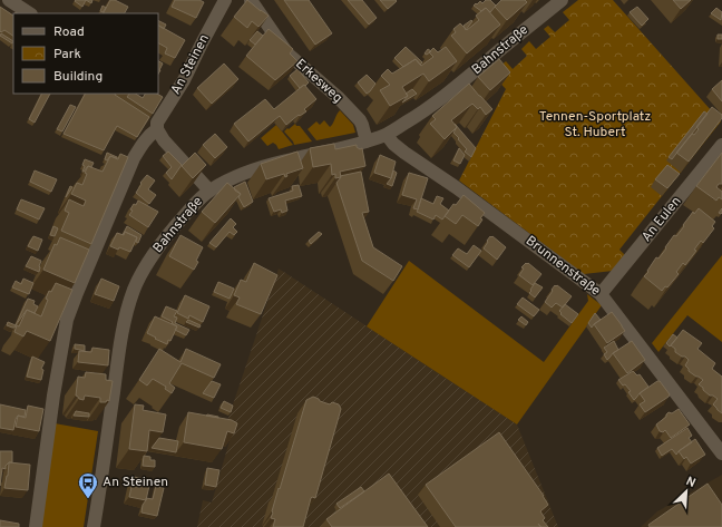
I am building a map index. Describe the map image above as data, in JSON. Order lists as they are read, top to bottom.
{
  "streets": {
    "street": [
      "Bahnstraße",
      "An Steinen",
      "Erkesweg",
      "An Eulen",
      "Brunnenstraße"
    ]
  },
  "crossings": [
    ["Bahnstraße", "Erkesweg"],
    ["Bahnstraße", "Brunnenstraße"],
    ["An Eulen", "Brunnenstraße"]
  ],
  "parks": ["Tennen-Sportplatz St. Hubert"],
  "places": {
    "bus stop": ["An Steinen"]
  },
  "legend": ["Road", "Park", "Building"],
  "north": "top right"
}
